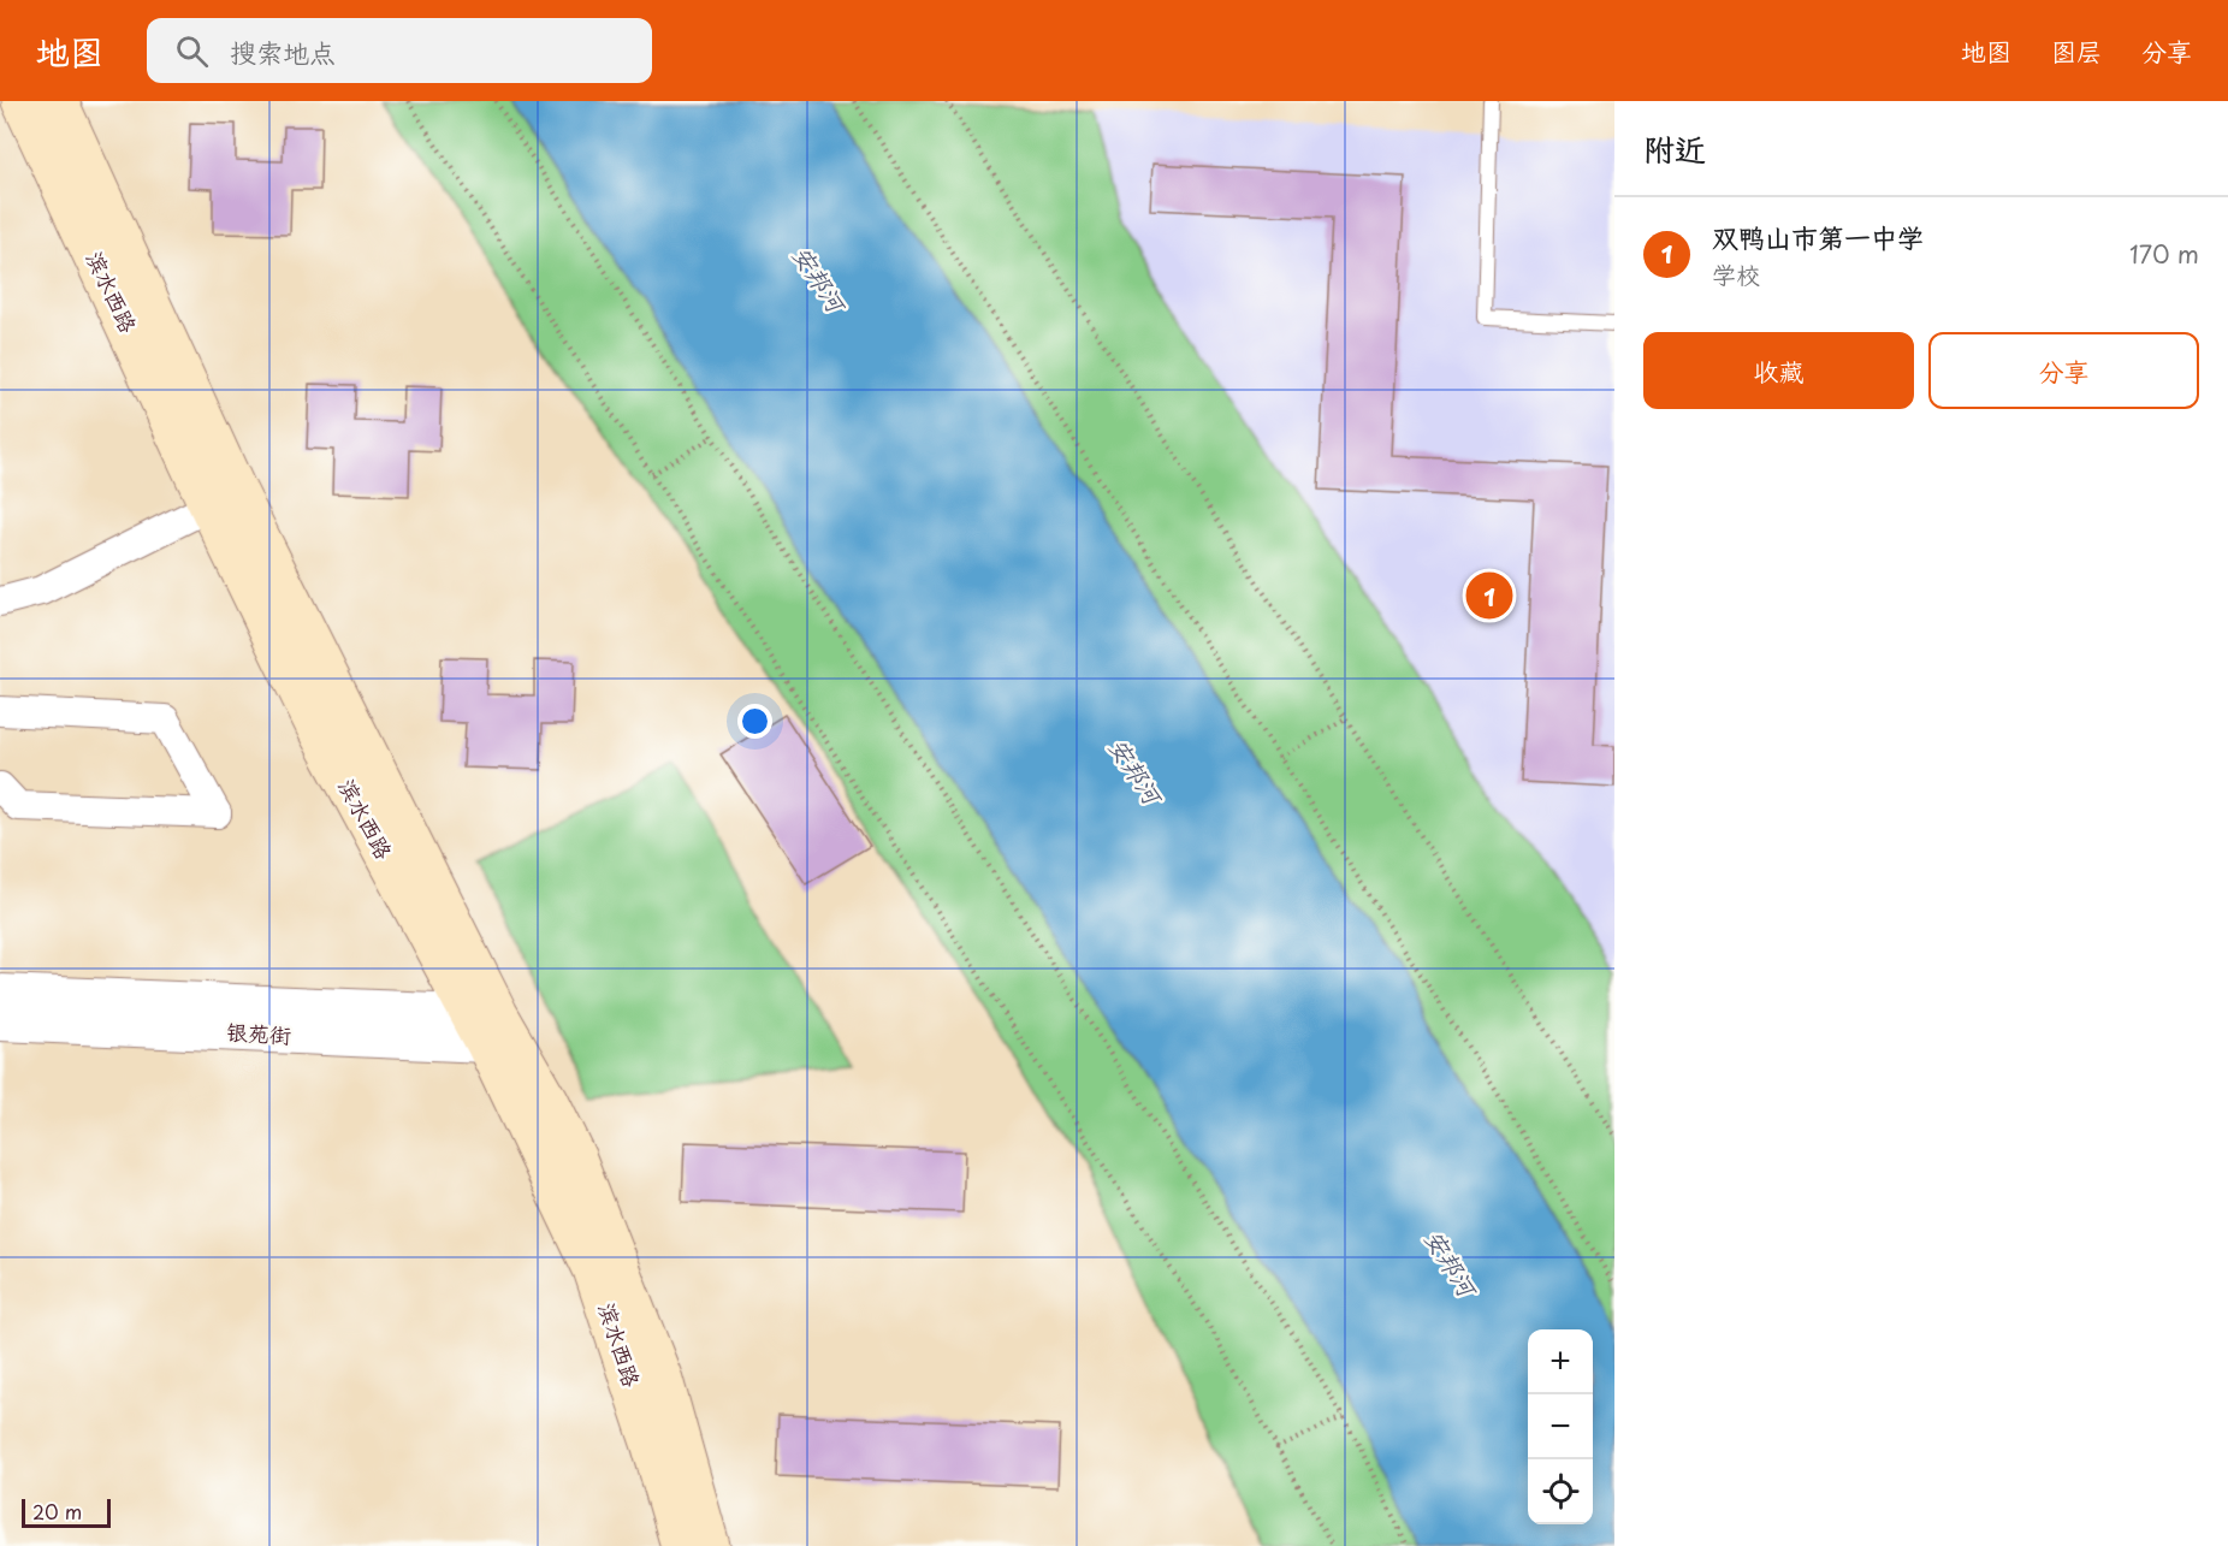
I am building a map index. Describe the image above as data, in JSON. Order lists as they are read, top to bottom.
{
  "streets": {
    "main road": ["滨水西路"],
    "street": ["银苑街"]
  },
  "crossings": [
    ["滨水西路", "银苑街"]
  ],
  "water": ["安邦河"],
  "scale_bar": "20 m",
  "page": {
    "header": "地图",
    "search": "搜索地点",
    "nav": ["地图", "图层", "分享"],
    "heading": "附近",
    "list": [
      {
        "mark": "1",
        "name": "双鸭山市第一中学",
        "note": "学校",
        "value": "170 m"
      }
    ],
    "buttons": ["收藏", "分享"],
    "pins": "1",
    "map_buttons": ["+", "−"],
    "scale": "20 m"
  }
}
